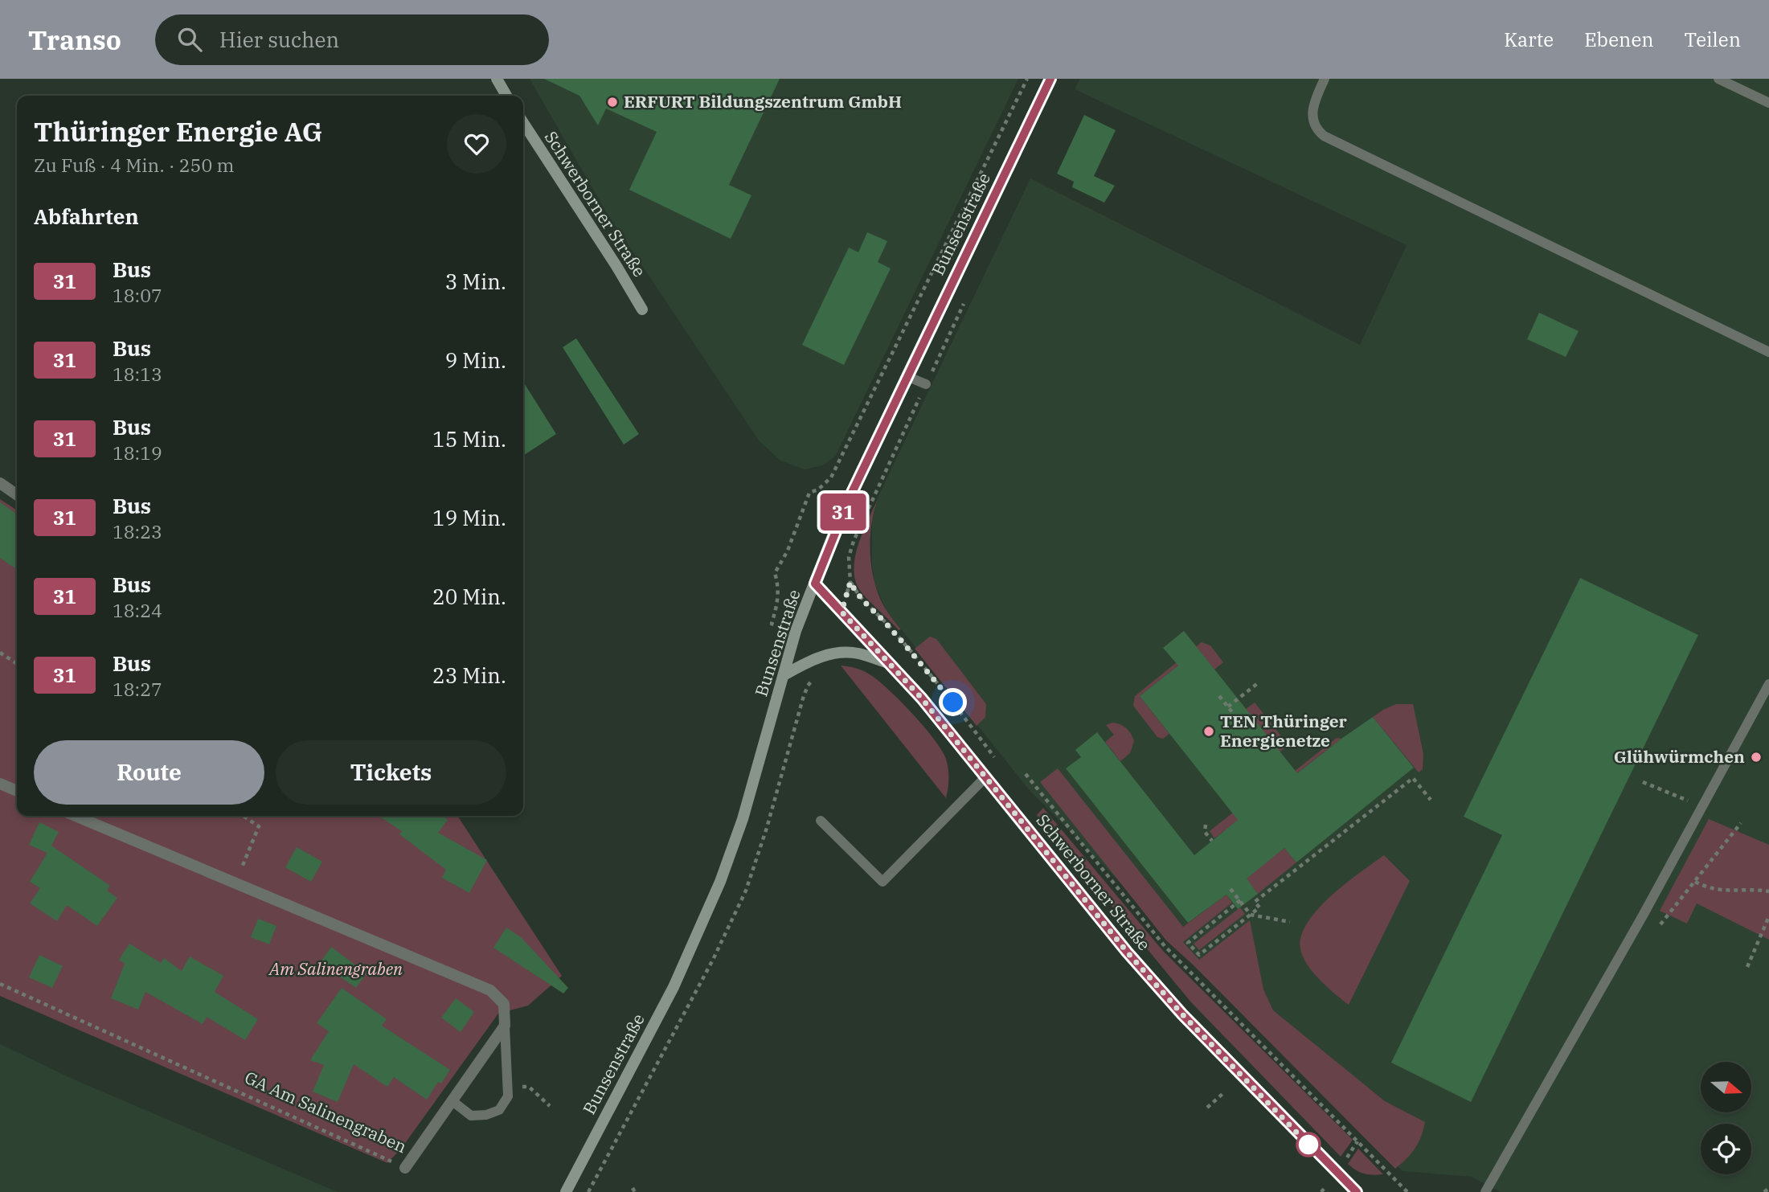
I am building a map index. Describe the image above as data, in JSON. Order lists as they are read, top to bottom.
{
  "streets": {
    "main road": ["Schwerborner Straße", "Bunsenstraße"],
    "street": ["GA Am Salinengraben"]
  },
  "crossings": [
    ["Schwerborner Straße", "Bunsenstraße"]
  ],
  "parks": ["Am Salinengraben"],
  "places": ["ERFURT Bildungszentrum GmbH", "TEN Thüringer Energienetze", "Glühwürmchen"],
  "lines": ["bus line 31"],
  "north": "right",
  "page": {
    "header": "Transo",
    "search": "Hier suchen",
    "nav": ["Karte", "Ebenen", "Teilen"],
    "on_map": "31",
    "heading": [
      ["Thüringer Energie AG", "Zu Fuß · 4 Min. · 250 m"],
      "Abfahrten"
    ],
    "list": [
      {
        "mark": "31",
        "name": "Bus",
        "note": "18:07",
        "value": "3 Min."
      },
      {
        "mark": "31",
        "name": "Bus",
        "note": "18:13",
        "value": "9 Min."
      },
      {
        "mark": "31",
        "name": "Bus",
        "note": "18:19",
        "value": "15 Min."
      },
      {
        "mark": "31",
        "name": "Bus",
        "note": "18:23",
        "value": "19 Min."
      },
      {
        "mark": "31",
        "name": "Bus",
        "note": "18:24",
        "value": "20 Min."
      },
      {
        "mark": "31",
        "name": "Bus",
        "note": "18:27",
        "value": "23 Min."
      }
    ],
    "buttons": ["Route", "Tickets"]
  }
}
